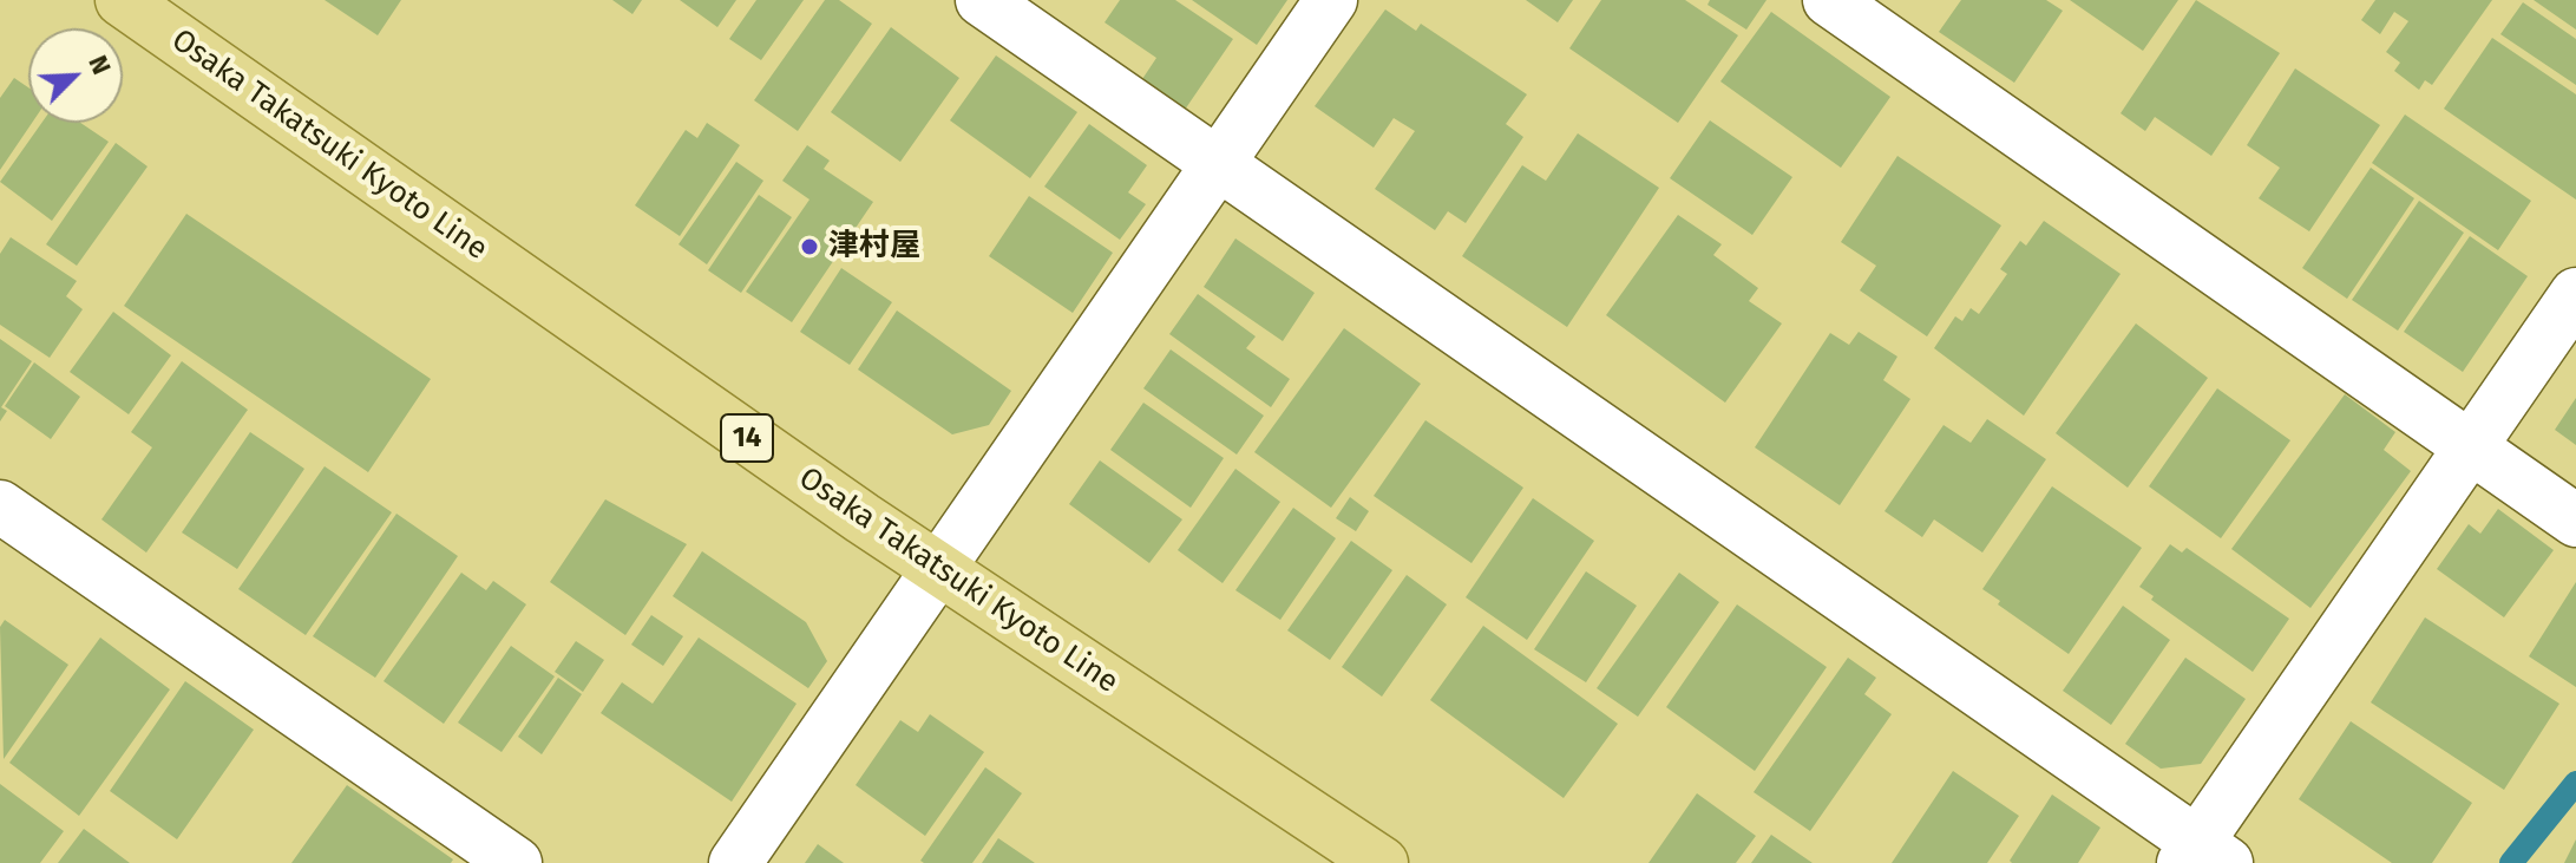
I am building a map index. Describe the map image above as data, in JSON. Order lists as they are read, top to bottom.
{
  "streets": {
    "main road": ["Osaka Takatsuki Kyoto Line", "14"]
  },
  "places": ["津村屋"],
  "north": "top right"
}
